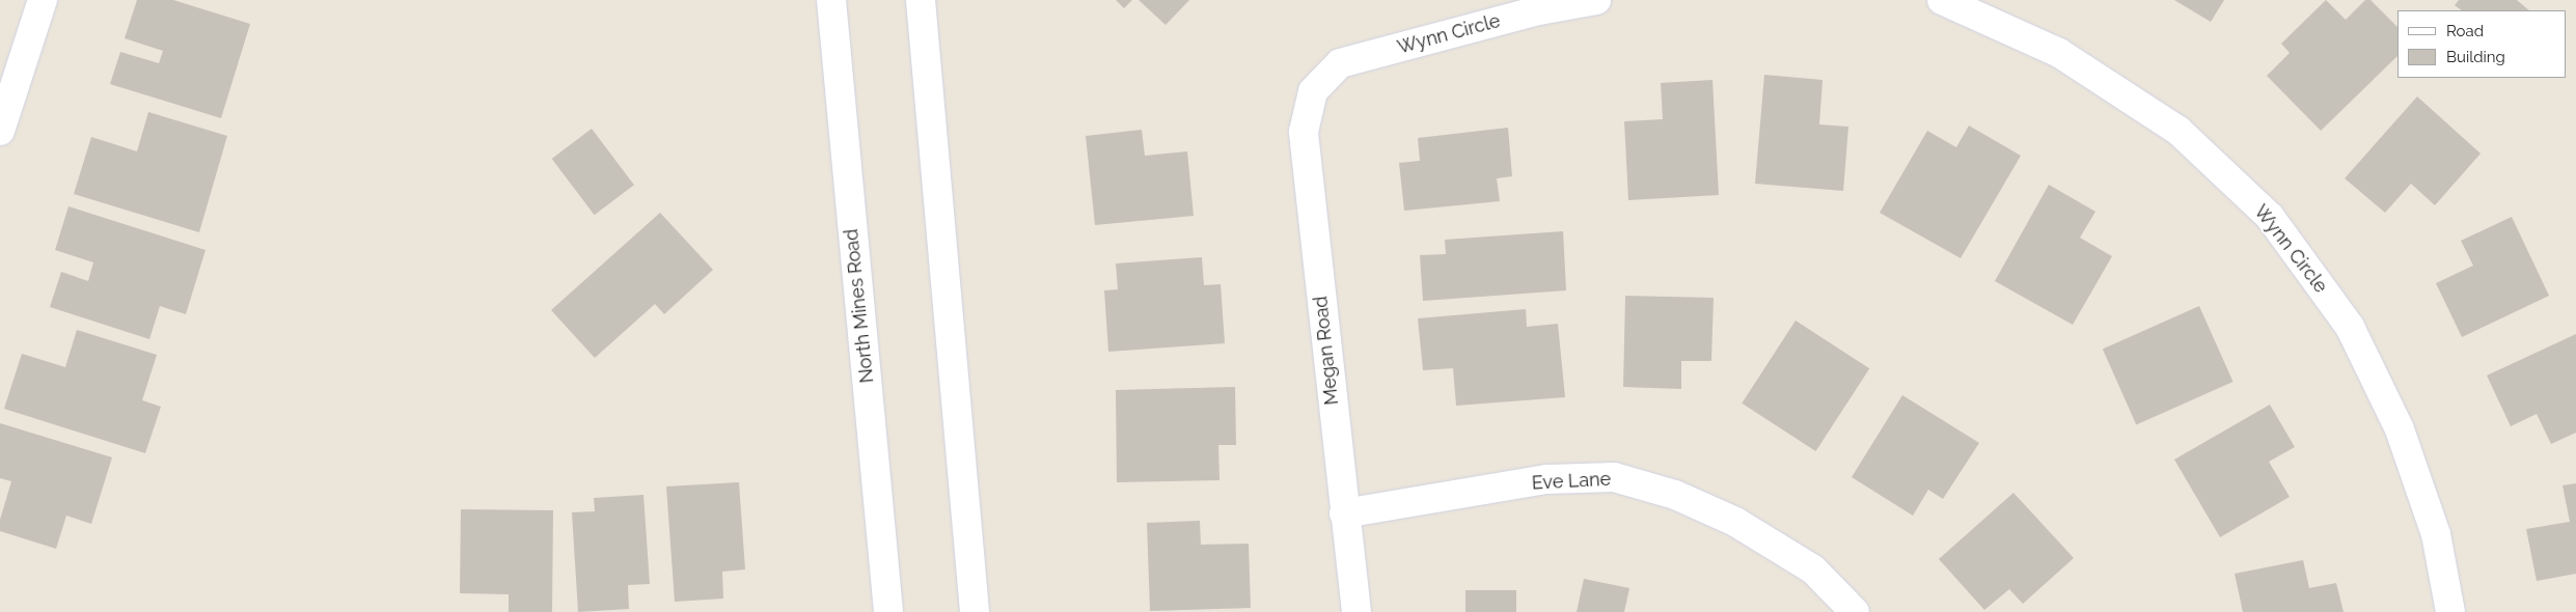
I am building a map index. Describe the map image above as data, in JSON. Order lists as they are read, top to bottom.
{
  "streets": {
    "street": [
      "Wynn Circle",
      "North Mines Road",
      "Megan Road",
      "Eve Lane"
    ]
  },
  "crossings": [
    ["Wynn Circle", "Megan Road"],
    ["Megan Road", "Eve Lane"]
  ],
  "legend": ["Road", "Building"]
}
